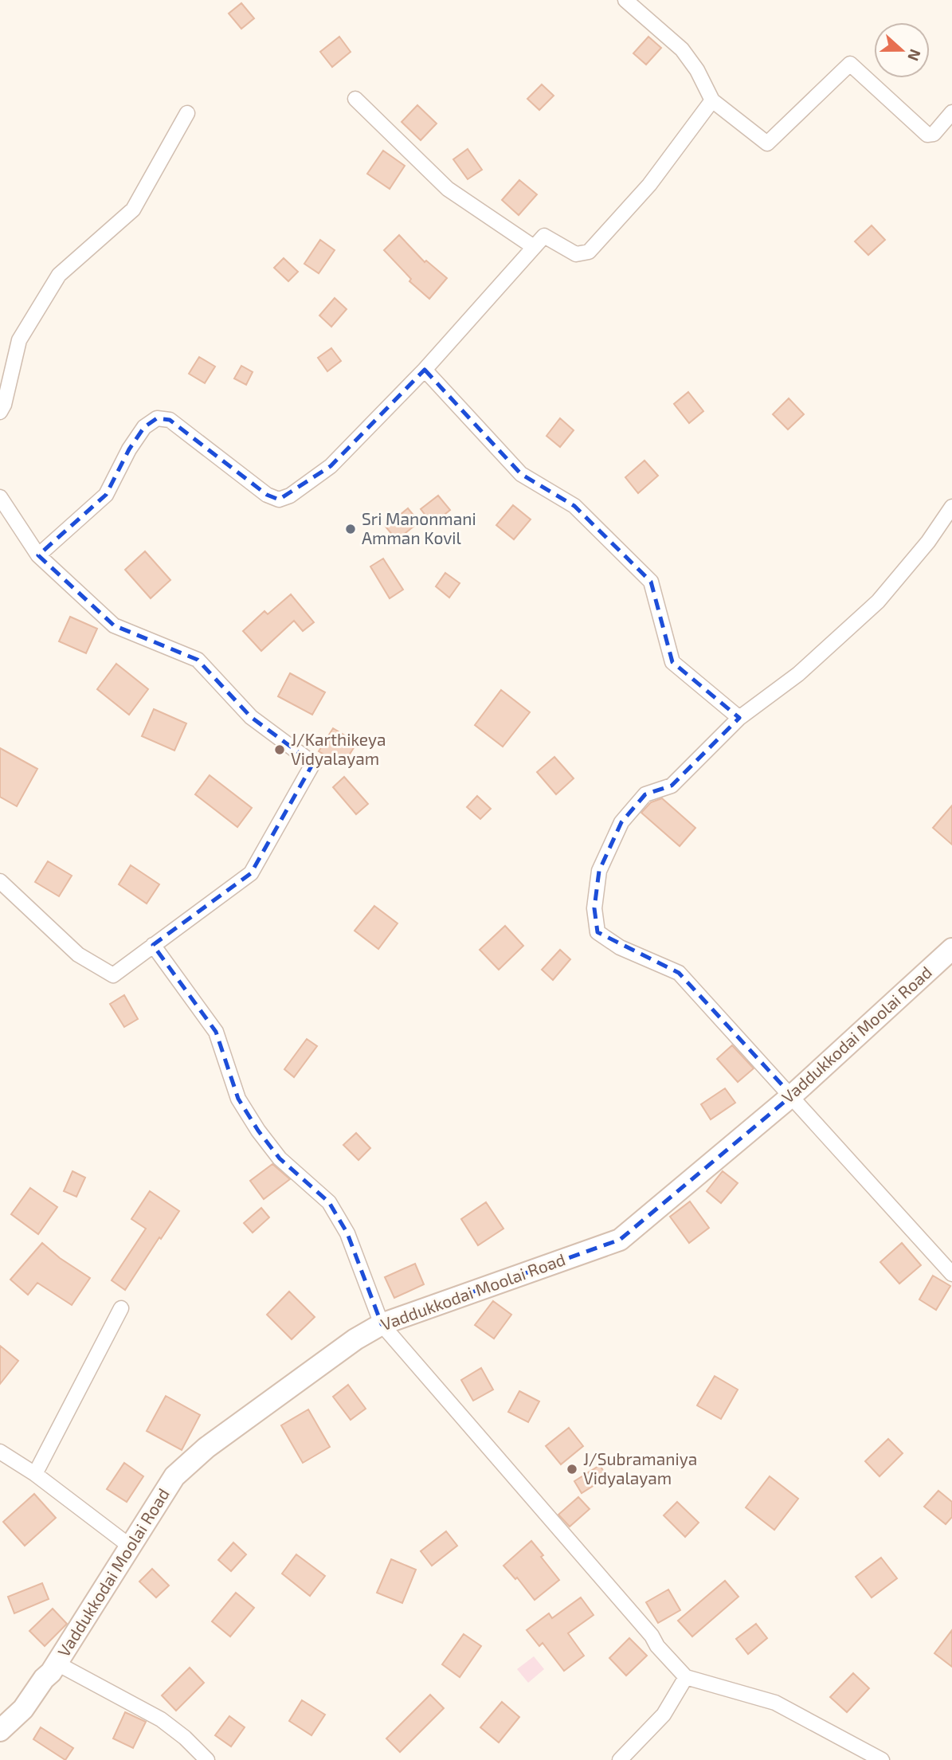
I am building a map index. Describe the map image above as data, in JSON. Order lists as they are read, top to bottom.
{
  "streets": {
    "street": ["Vaddukkodai Moolai Road"]
  },
  "places": ["Sri Manonmani Amman Kovil", "J/Karthikeya Vidyalayam", "J/Subramaniya Vidyalayam"],
  "north": "right"
}
